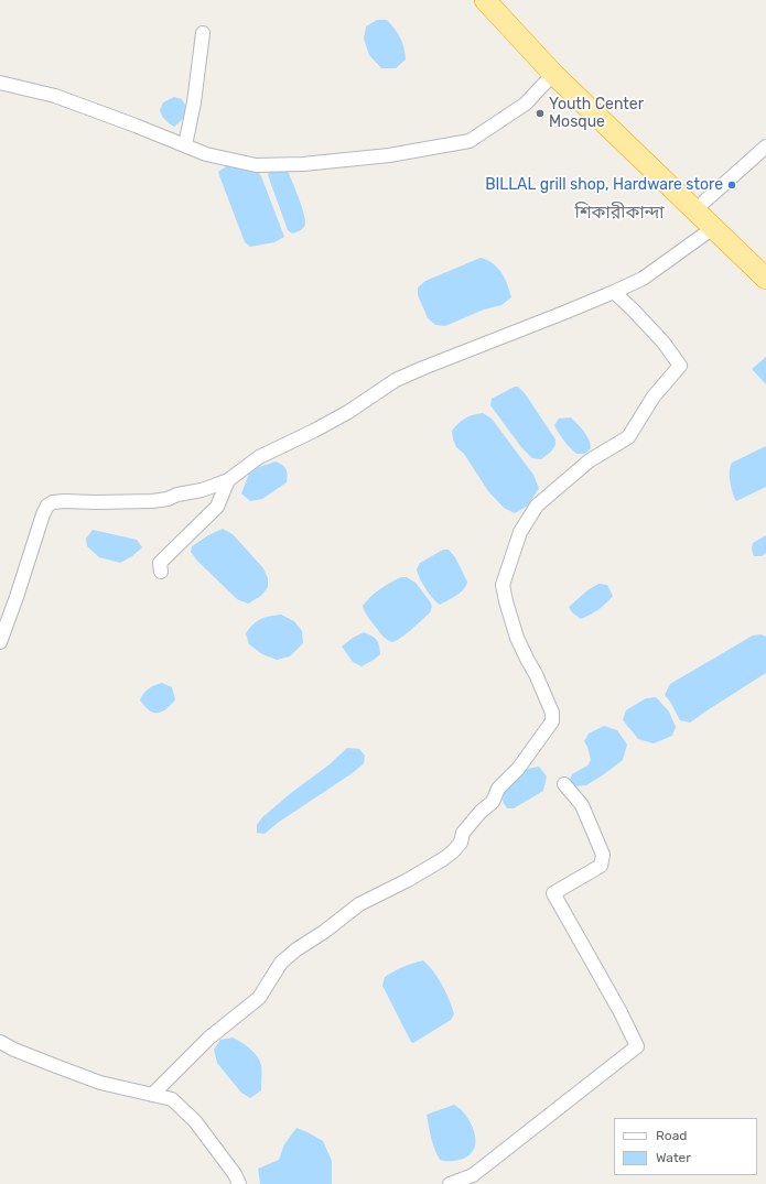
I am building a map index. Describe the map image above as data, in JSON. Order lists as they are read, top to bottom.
{
  "districts": ["শিকারীকান্দা"],
  "places": ["Youth Center Mosque", "BILLAL grill shop, Hardware store"],
  "legend": ["Road", "Water"]
}
